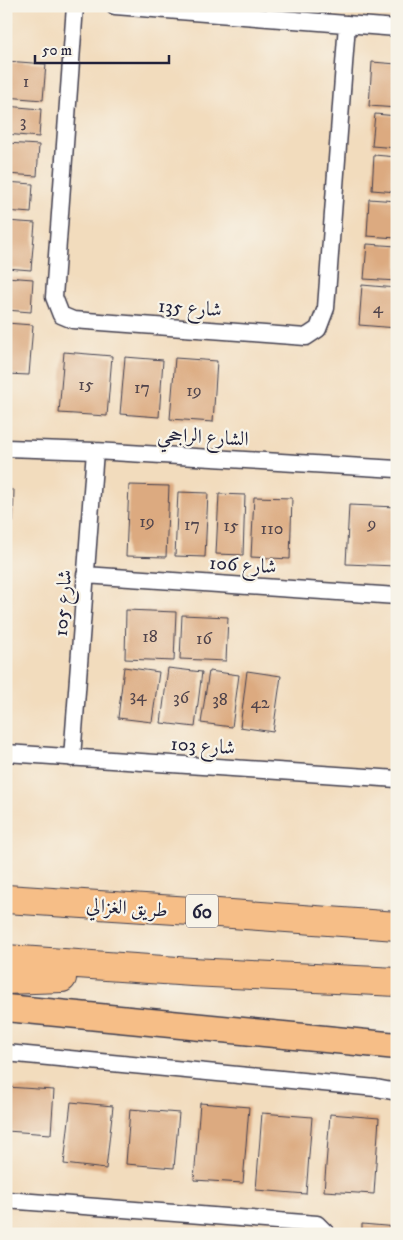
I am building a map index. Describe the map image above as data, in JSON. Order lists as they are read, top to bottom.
{
  "streets": {
    "highway": ["طريق الغزالي", "60"],
    "street": [
      "شارع 135",
      "الشارع الراجحي",
      "شارع 106",
      "شارع 105",
      "شارع 103"
    ]
  },
  "crossings": [
    ["الشارع الراجحي", "شارع 105"],
    ["شارع 106", "شارع 105"],
    ["شارع 105", "شارع 103"]
  ],
  "house_numbers": [
    "1",
    "3",
    "4",
    "15",
    "17",
    "19",
    "19",
    "9",
    "17",
    "15",
    "110",
    "18",
    "16",
    "34",
    "36",
    "38",
    "42"
  ],
  "scale_bar": "50 m"
}
